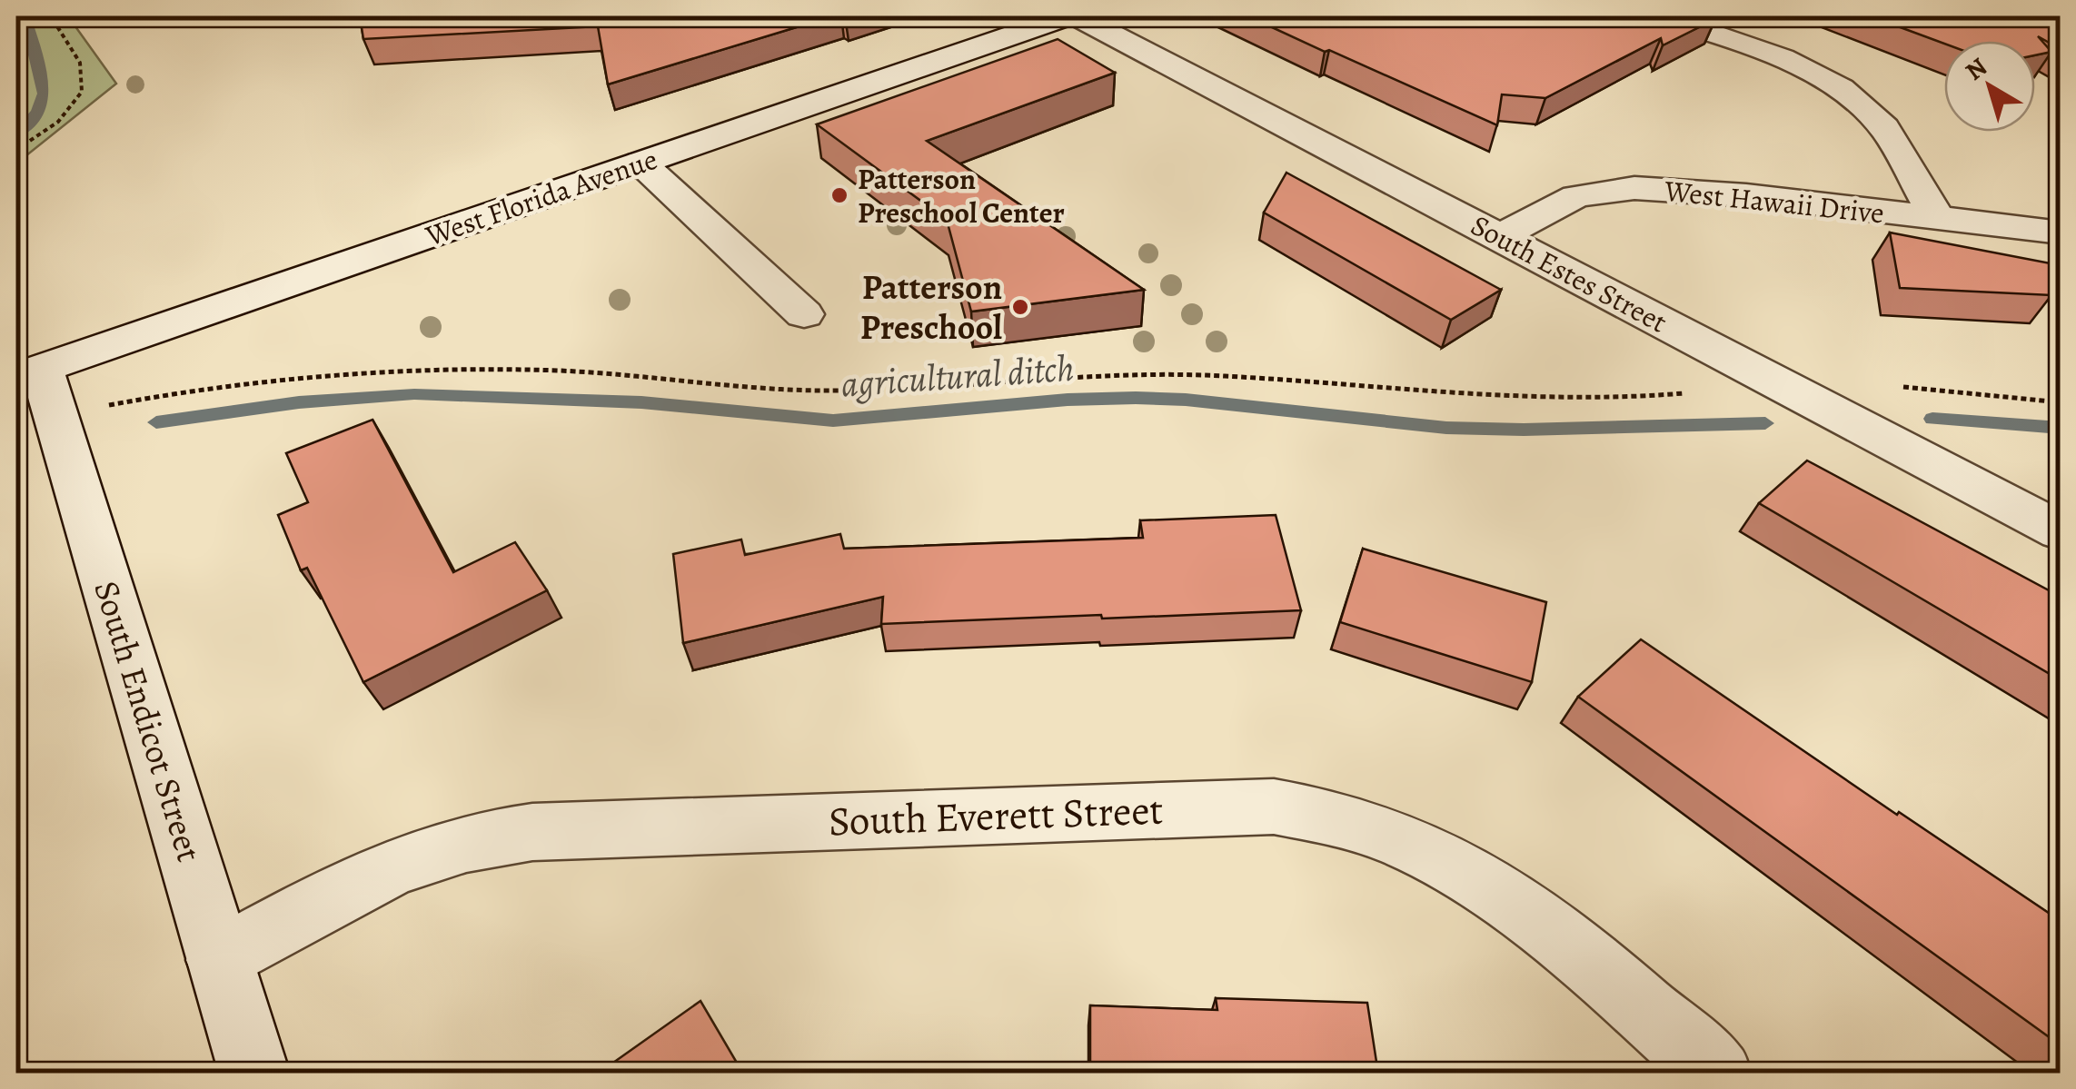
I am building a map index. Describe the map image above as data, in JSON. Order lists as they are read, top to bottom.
{
  "streets": {
    "street": [
      "West Florida Avenue",
      "West Hawaii Drive",
      "South Estes Street",
      "South Endicot Street",
      "South Everett Street"
    ]
  },
  "crossings": [
    ["West Florida Avenue", "South Endicot Street"],
    ["West Hawaii Drive", "South Estes Street"],
    ["South Endicot Street", "South Everett Street"]
  ],
  "water": ["agricultural ditch"],
  "places": ["Patterson Preschool Center", "Patterson Preschool"],
  "north": "top left"
}
